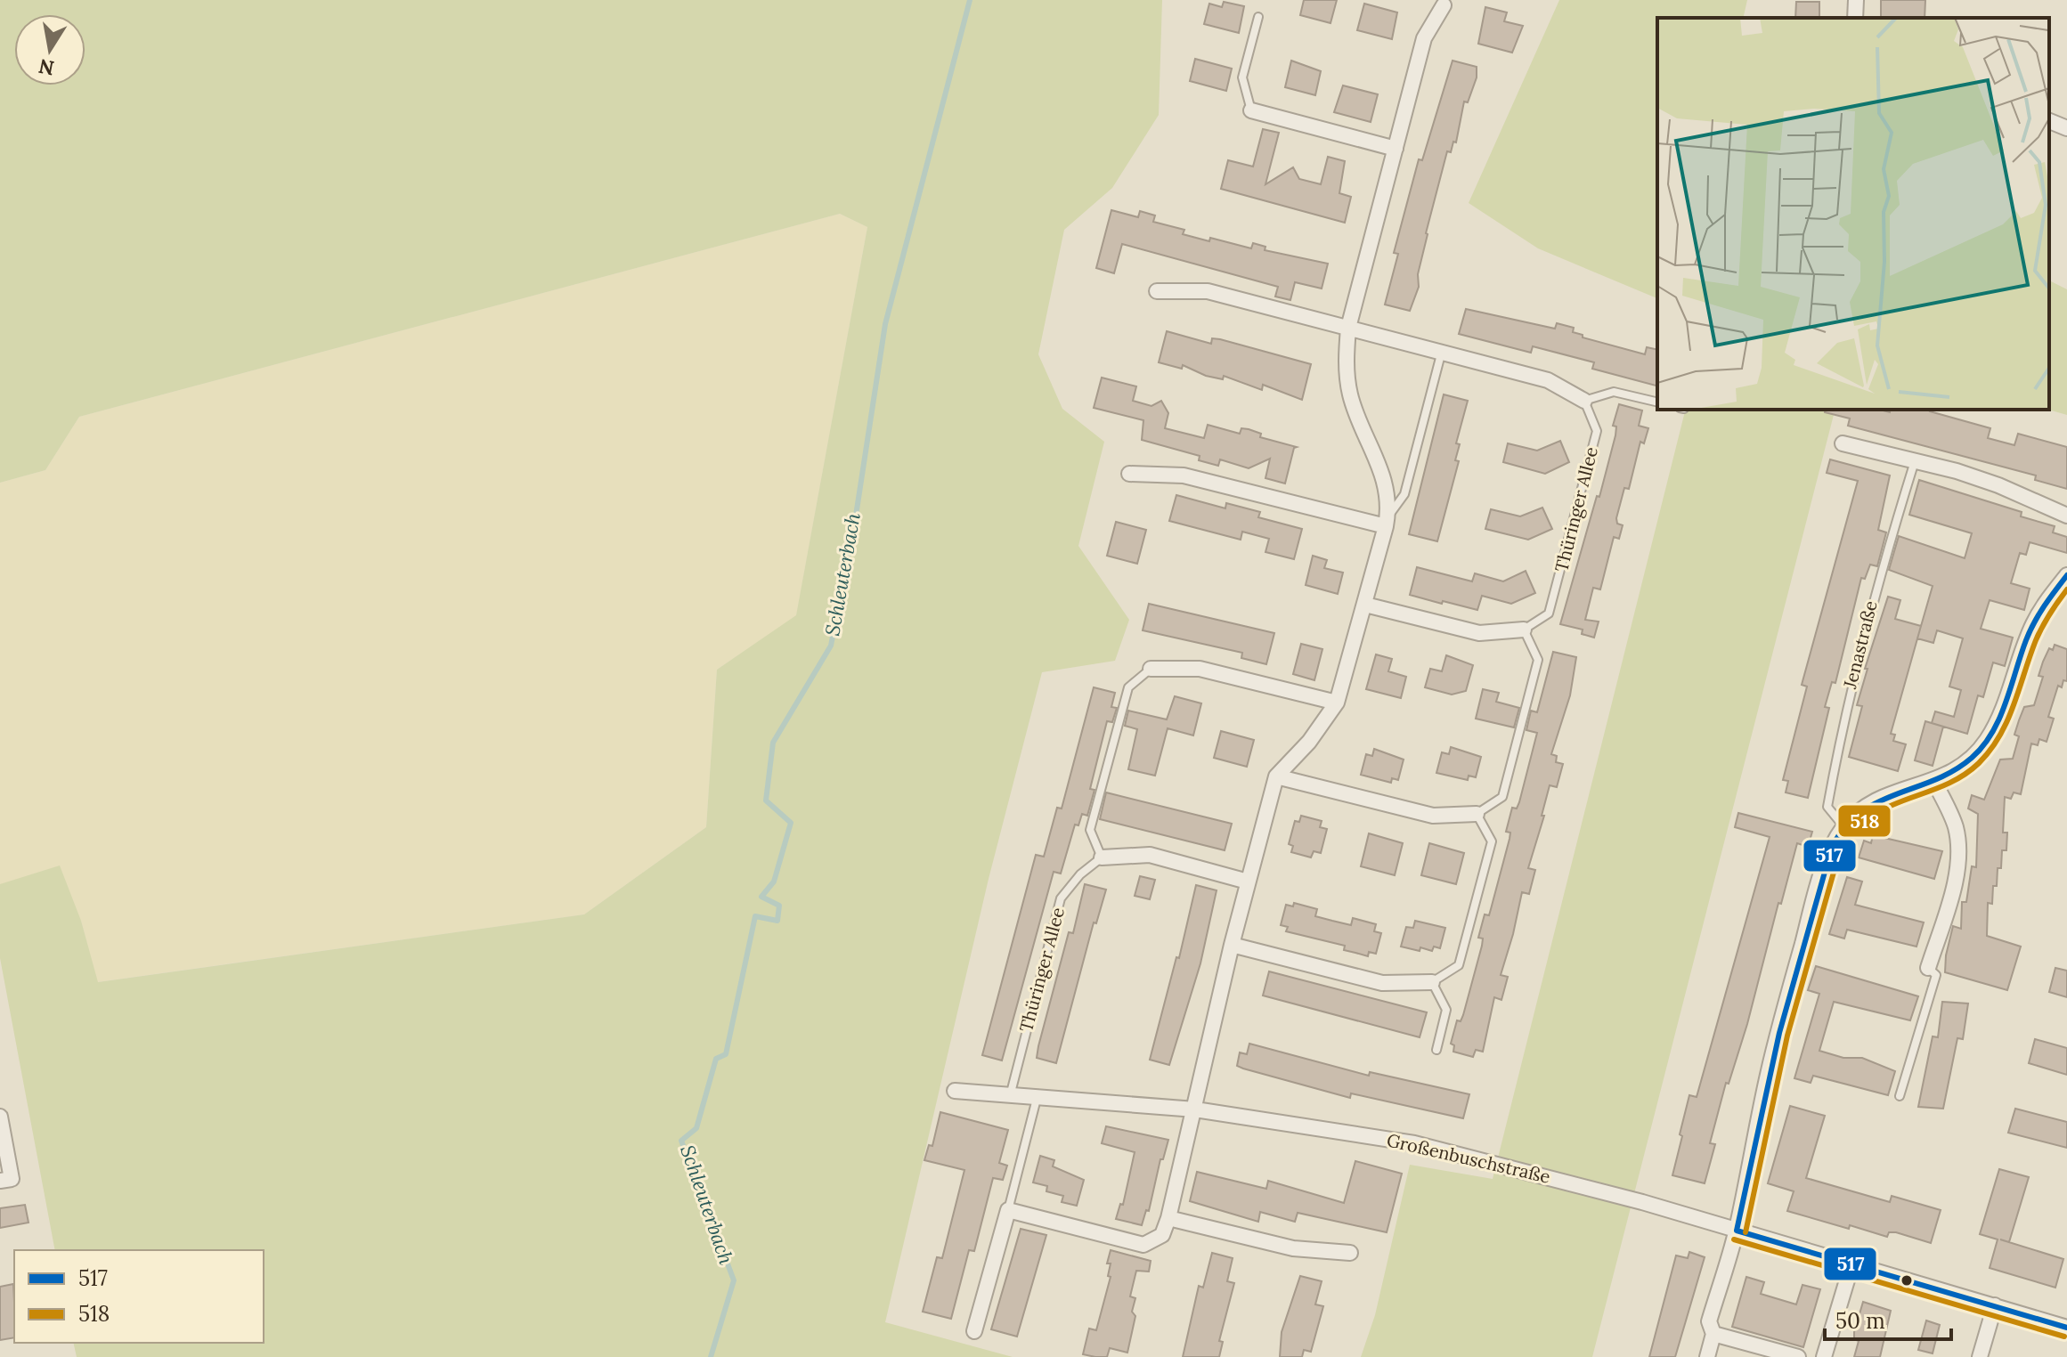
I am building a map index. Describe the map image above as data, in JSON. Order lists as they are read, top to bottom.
{
  "streets": {
    "street": ["Großenbuschstraße"],
    "lane": ["Thüringer Allee", "Jenastraße"]
  },
  "crossings": [
    ["Thüringer Allee", "Großenbuschstraße"]
  ],
  "water": ["Schleuterbach"],
  "lines": ["transit line 517", "transit line 518"],
  "legend": ["517", "518"],
  "scale_bar": "50 m",
  "north": "bottom"
}
